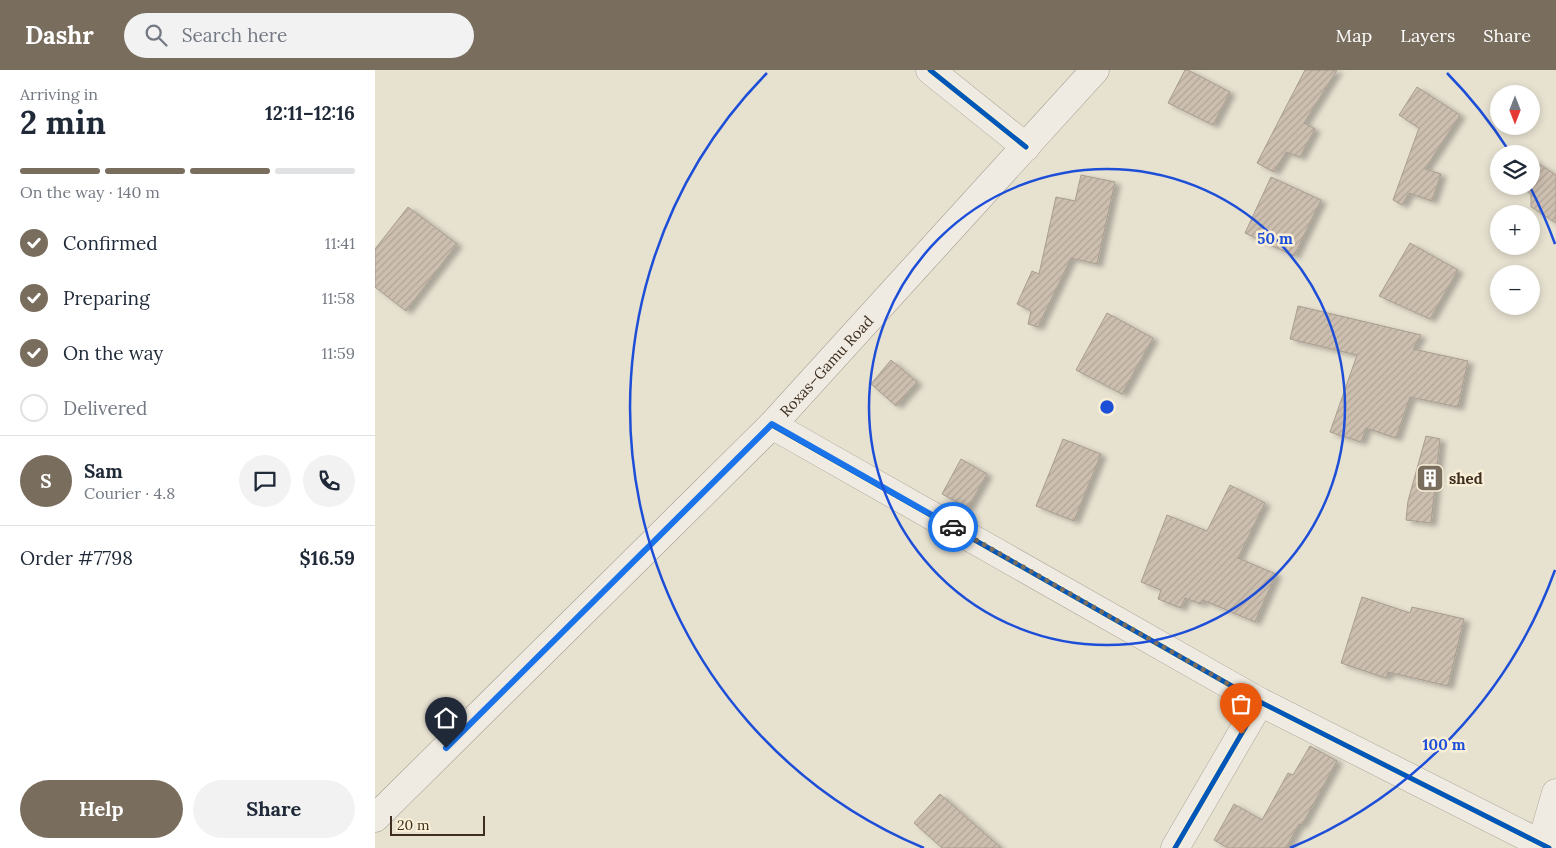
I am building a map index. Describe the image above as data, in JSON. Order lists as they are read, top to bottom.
{
  "streets": {
    "street": ["Roxas–Gamu Road"]
  },
  "places": {
    "building": ["shed"]
  },
  "scale_bar": "20 m",
  "north": "bottom",
  "page": {
    "header": "Dashr",
    "search": "Search here",
    "nav": ["Map", "Layers", "Share"],
    "heading": ["2 min", "Arriving in", "12:11–12:16"],
    "panel": [
      "Sam",
      "Courier · 4.8",
      "Order #7798",
      "$16.59"
    ],
    "map_buttons": ["+", "−"],
    "bar": "On the way · 140 m",
    "list": [
      ["Confirmed", "11:41"],
      ["Preparing", "11:58"],
      ["On the way", "11:59"],
      "Delivered"
    ],
    "round": "S",
    "buttons": ["Help", "Share"],
    "scale": "20 m"
  },
  "rings": ["50 m", "100 m"]
}
